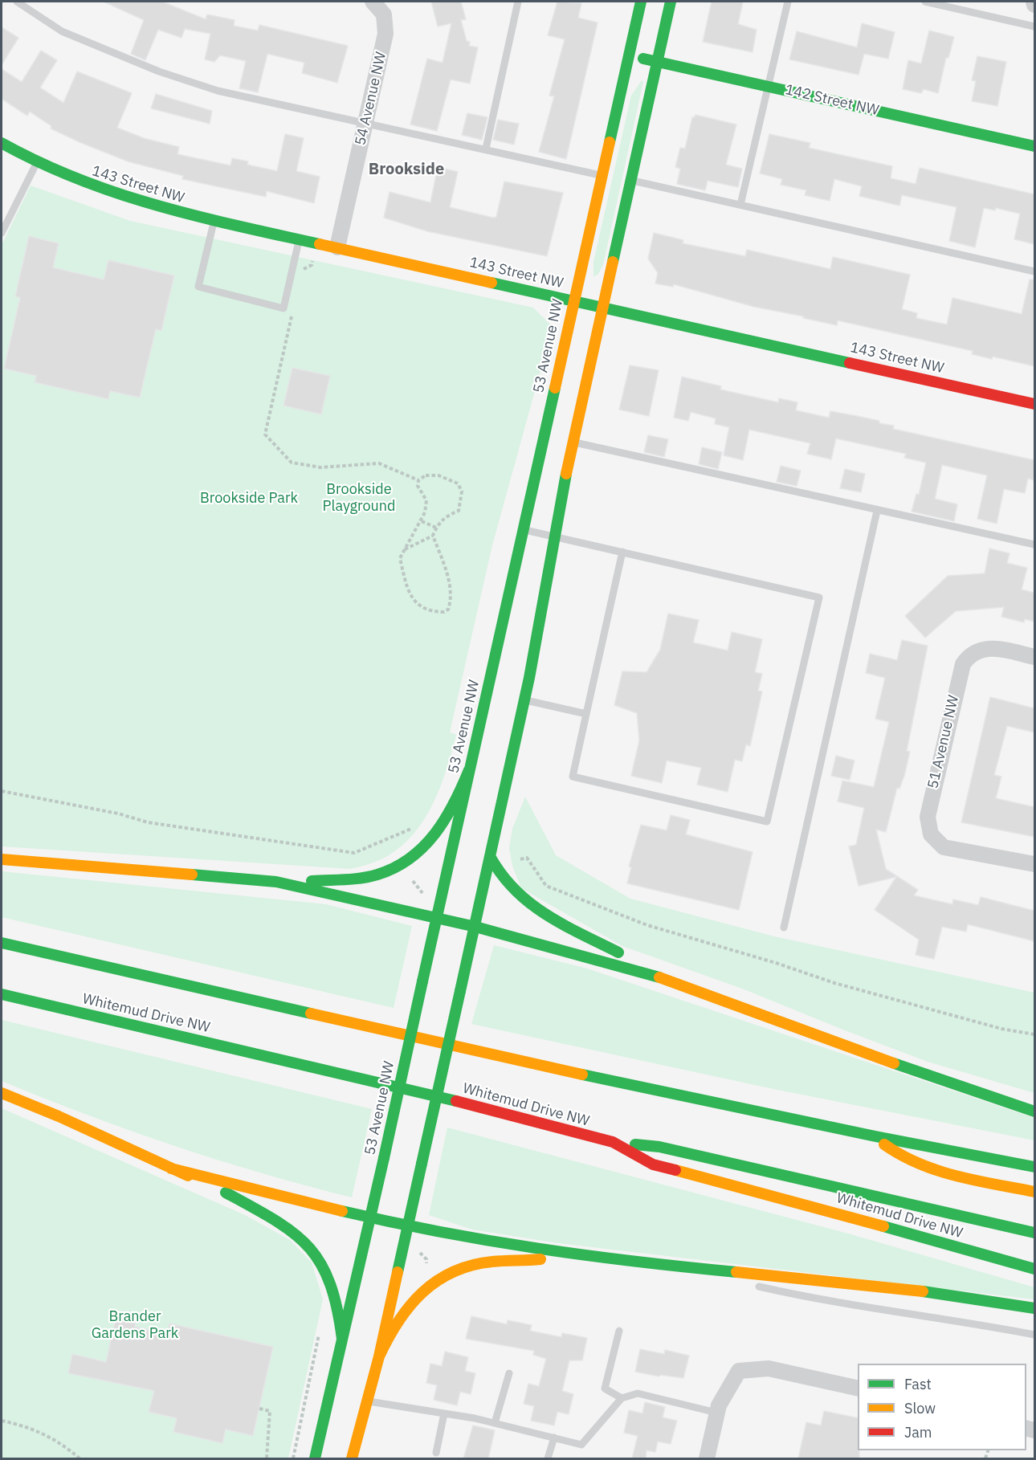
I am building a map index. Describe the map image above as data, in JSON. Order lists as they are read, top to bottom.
{
  "streets": {
    "main road": [
      "142 Street NW",
      "143 Street NW",
      "53 Avenue NW",
      "Whitemud Drive NW"
    ],
    "street": ["54 Avenue NW", "51 Avenue NW"]
  },
  "crossings": [
    ["54 Avenue NW", "143 Street NW"],
    ["142 Street NW", "53 Avenue NW"],
    ["143 Street NW", "53 Avenue NW"]
  ],
  "districts": ["Brookside"],
  "parks": ["Brookside Playground", "Brookside Park", "Brander Gardens Park"],
  "legend": ["Fast", "Slow", "Jam"]
}
